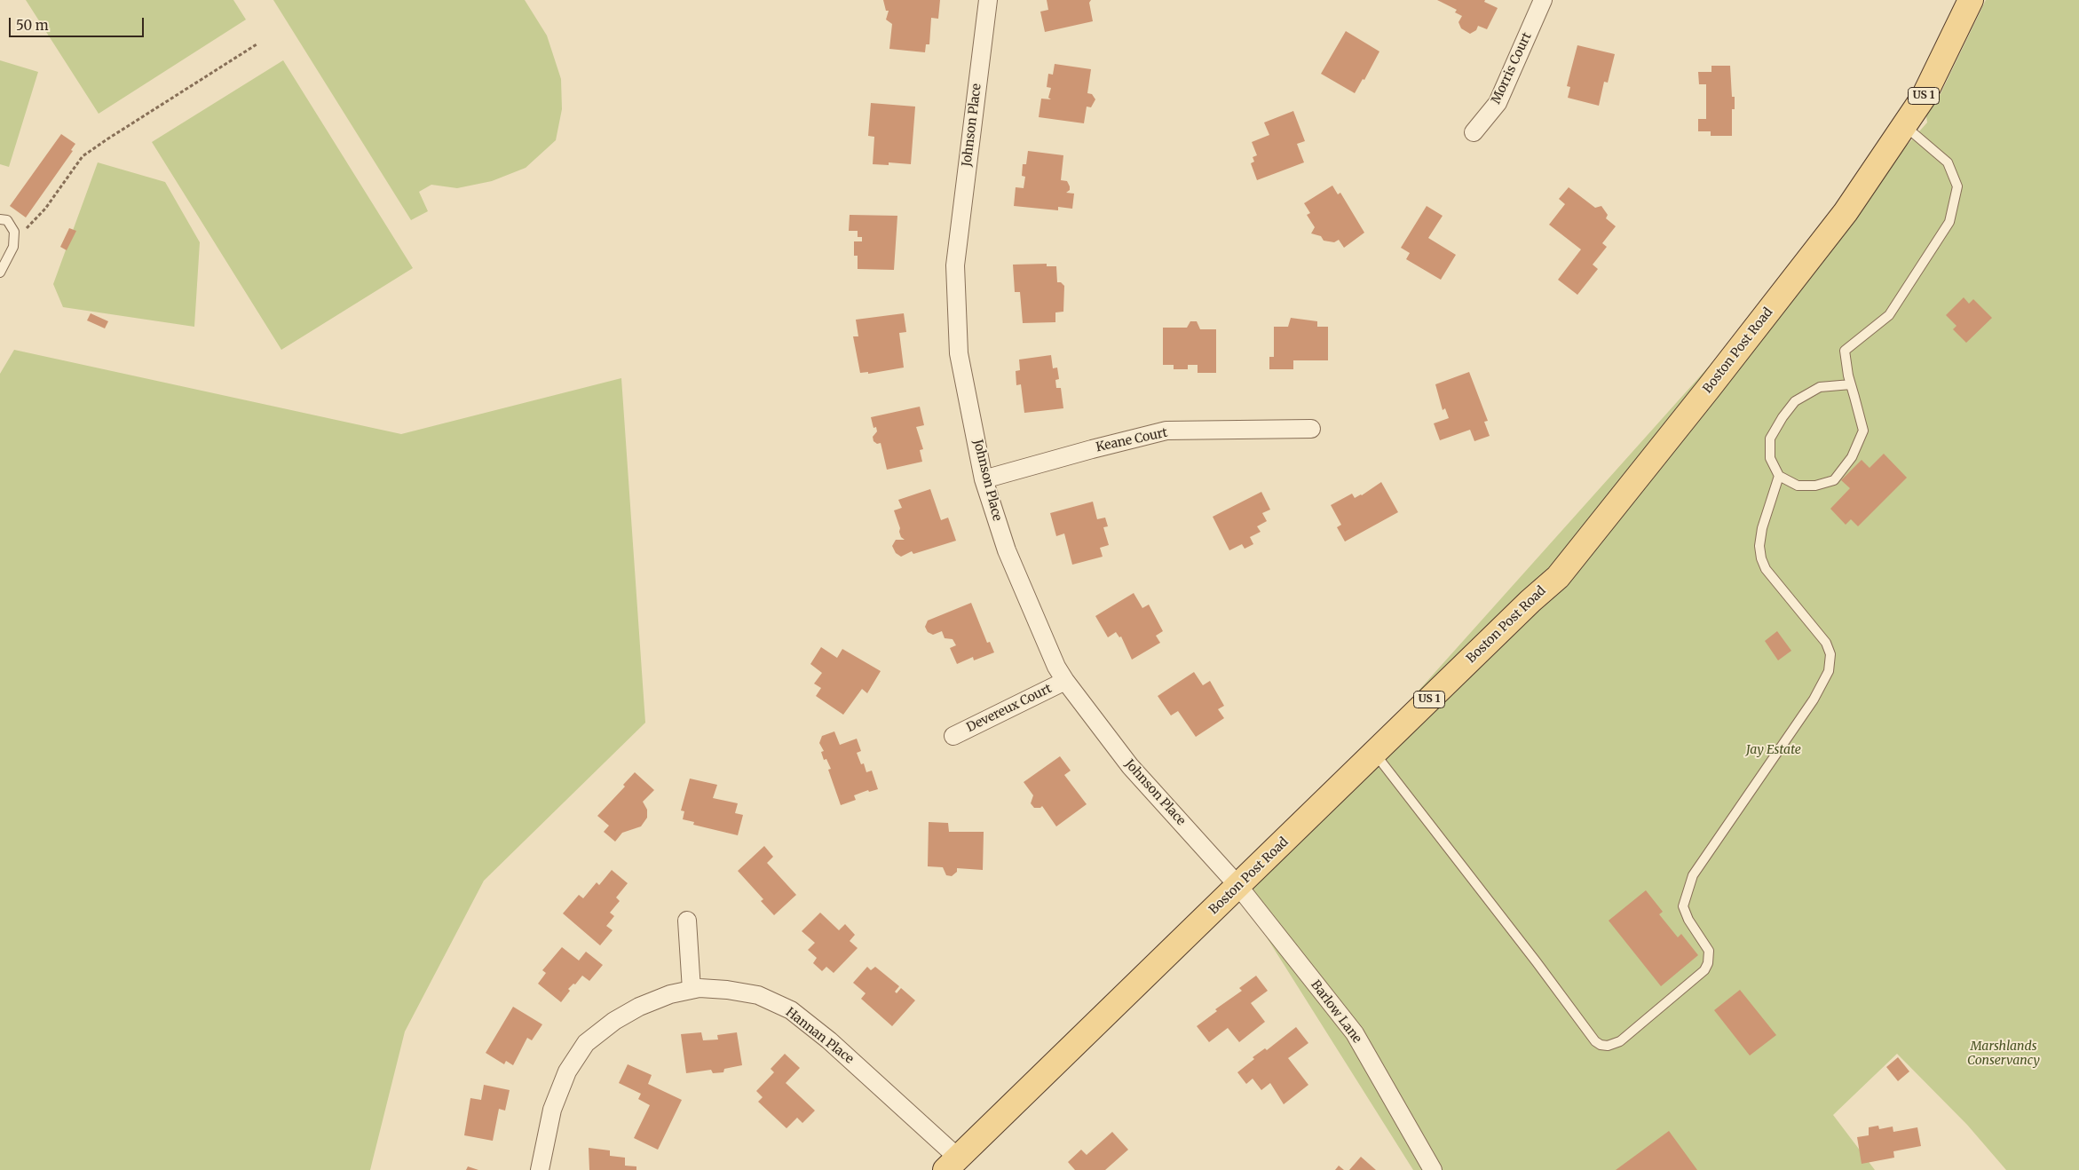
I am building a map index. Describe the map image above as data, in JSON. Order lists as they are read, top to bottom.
{
  "streets": {
    "main road": ["US 1", "Boston Post Road"],
    "street": [
      "Morris Court",
      "Johnson Place",
      "Keane Court",
      "Devereux Court",
      "Barlow Lane",
      "Hannan Place"
    ]
  },
  "crossings": [
    ["Johnson Place", "Boston Post Road"],
    ["Johnson Place", "Keane Court"],
    ["Johnson Place", "Devereux Court"],
    ["Johnson Place", "Barlow Lane"],
    ["Boston Post Road", "Barlow Lane"],
    ["Boston Post Road", "Hannan Place"]
  ],
  "parks": ["Jay Estate", "Marshlands Conservancy"],
  "scale_bar": "50 m"
}
